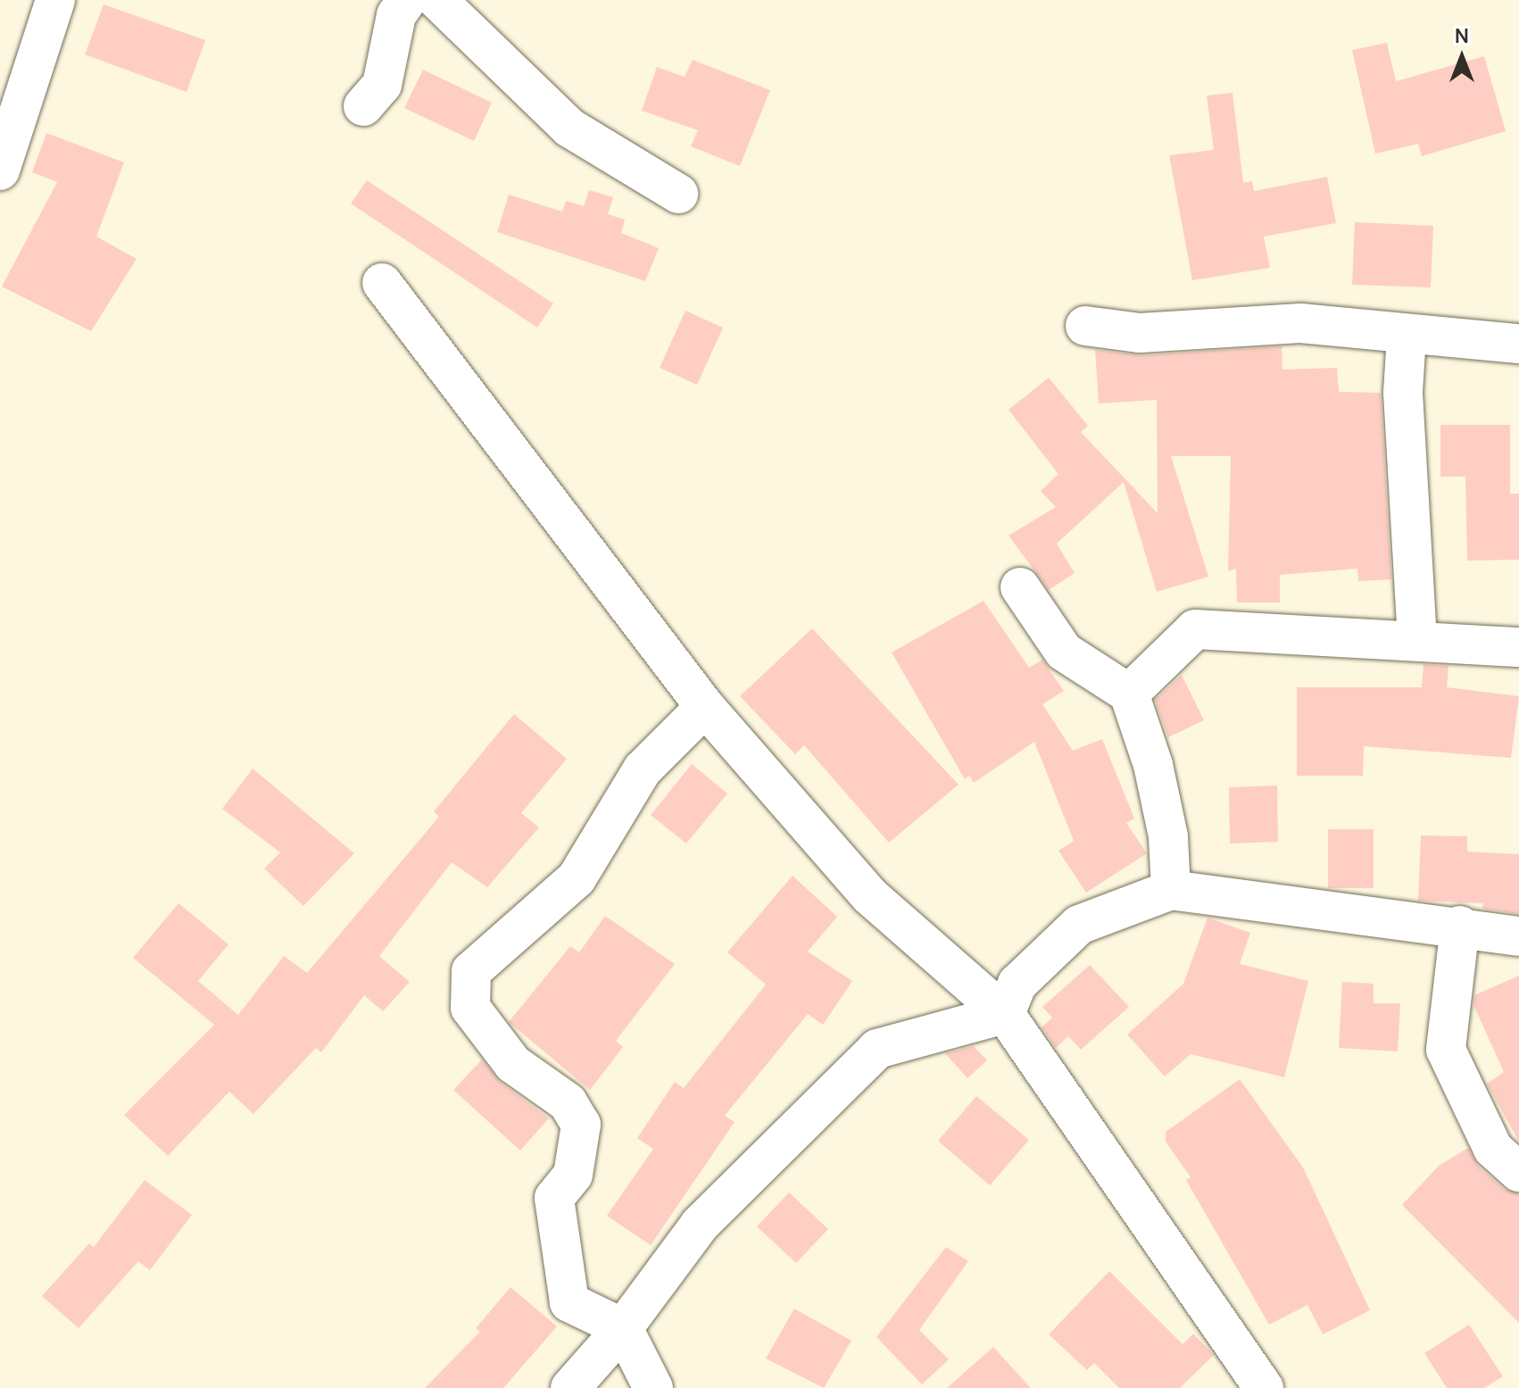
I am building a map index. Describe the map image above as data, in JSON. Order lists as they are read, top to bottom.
{
  "north": "top"
}
